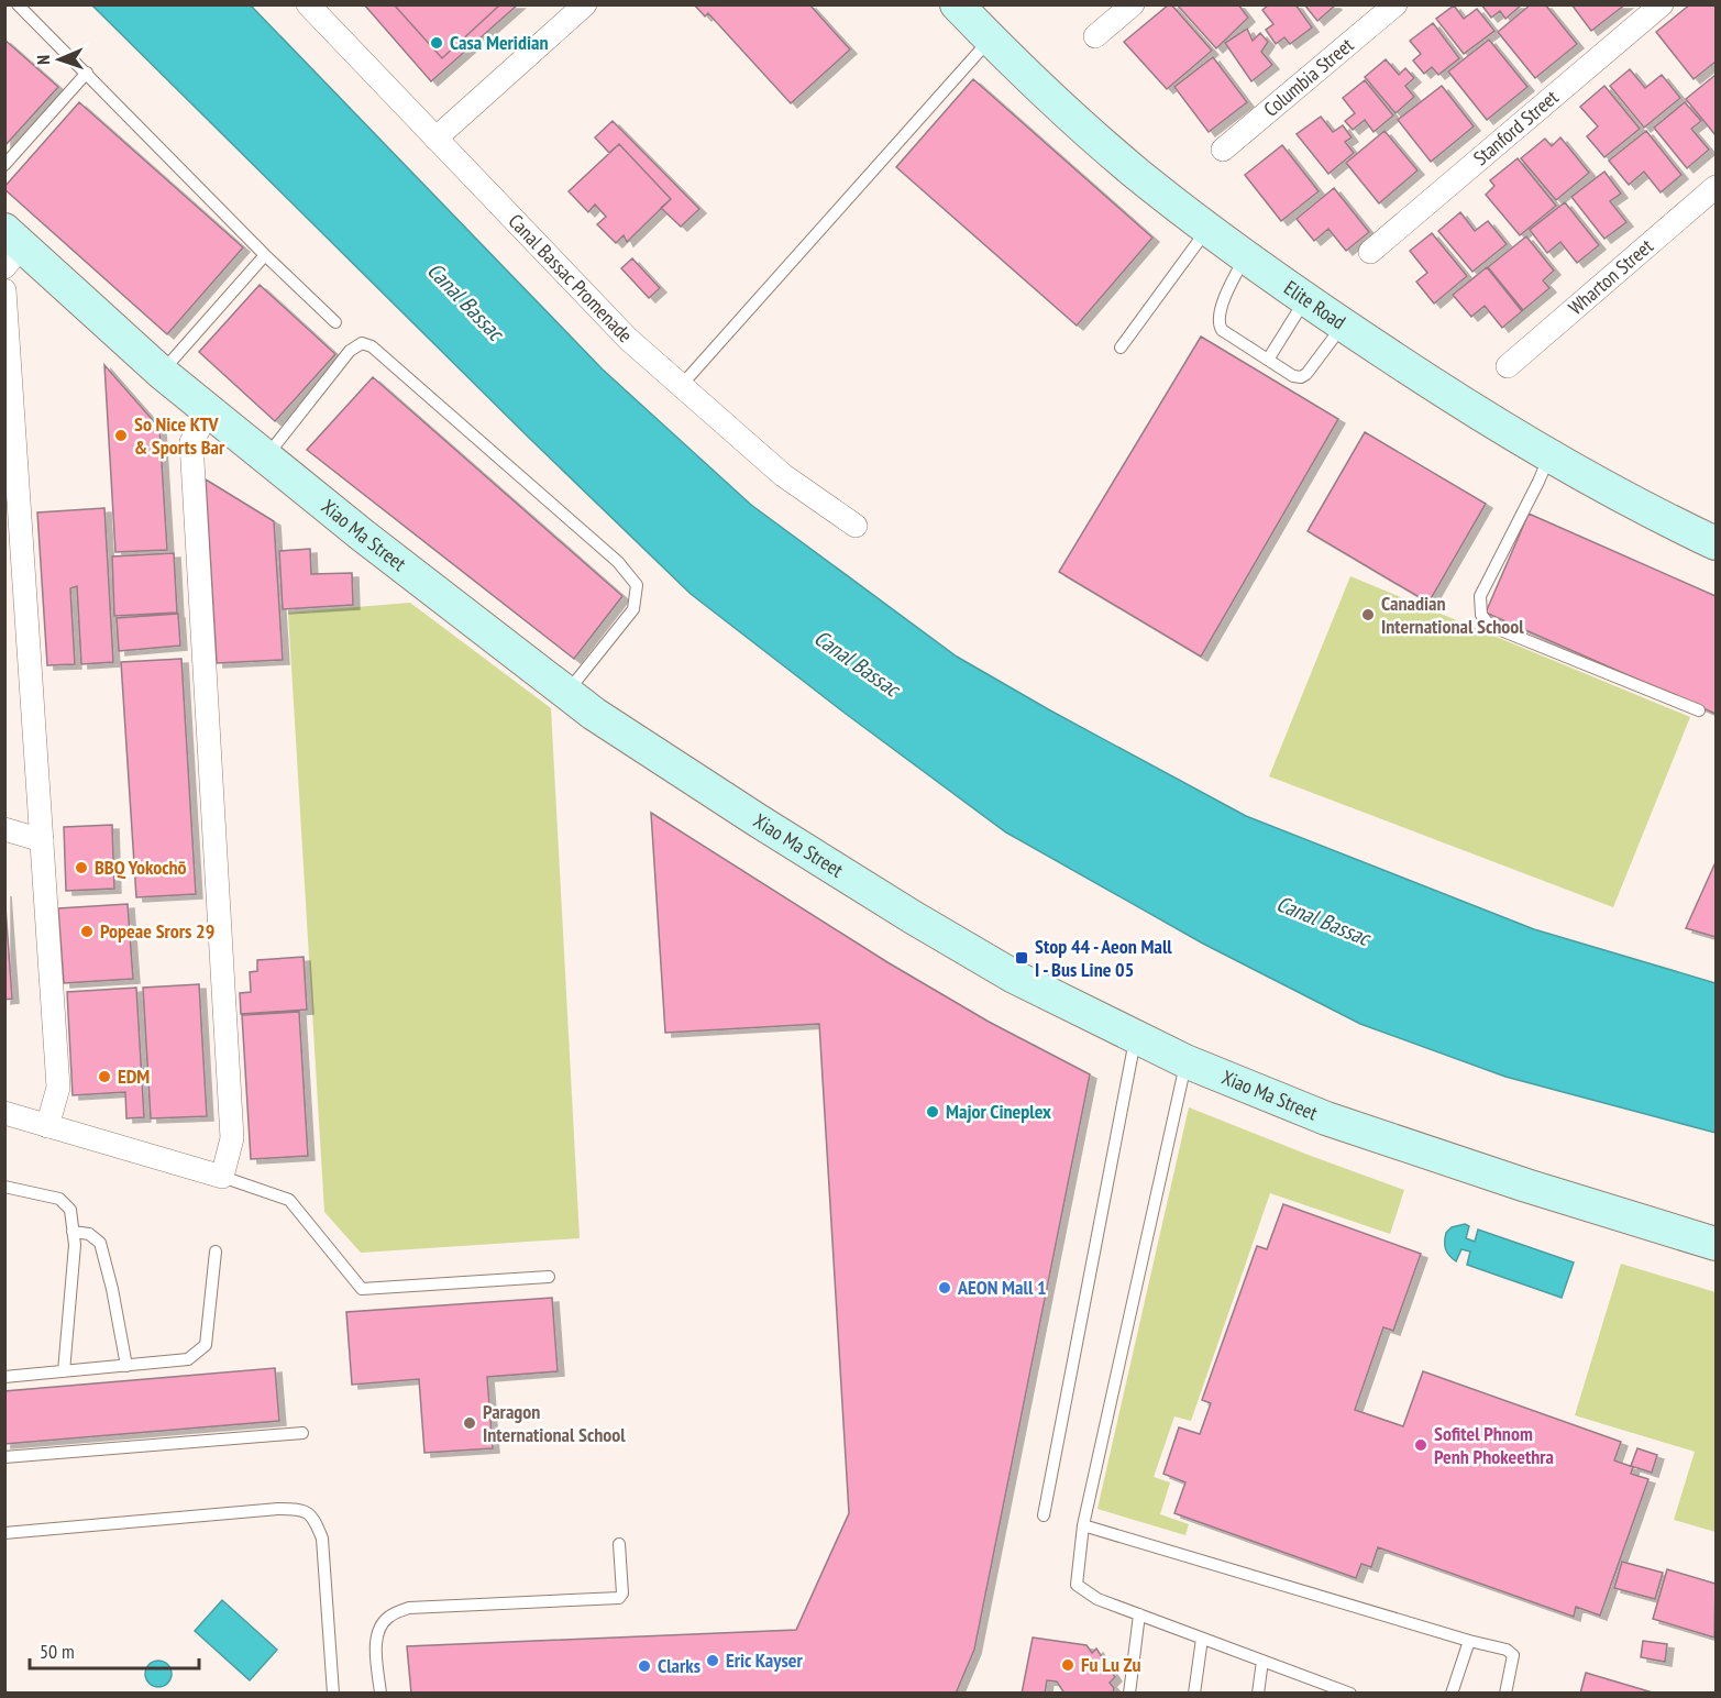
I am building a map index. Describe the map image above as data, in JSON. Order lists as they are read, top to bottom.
{
  "streets": {
    "street": [
      "Columbia Street",
      "Stanford Street",
      "Wharton Street",
      "Canal Bassac Promenade",
      "Elite Road",
      "Xiao Ma Street"
    ]
  },
  "water": ["Canal Bassac"],
  "places": {
    "other": [
      "Casa Meridian",
      "So Nice KTV & Sports Bar",
      "Canadian International School",
      "BBQ Yokochō",
      "Popeae Srors 29",
      "EDM",
      "Major Cineplex",
      "AEON Mall 1",
      "Paragon International School",
      "Sofitel Phnom Penh Phokeethra",
      "Eric Kayser",
      "Fu Lu Zu",
      "Clarks"
    ],
    "transit": ["Stop 44 - Aeon Mall I - Bus Line 05"]
  },
  "scale_bar": "50 m",
  "north": "left"
}
